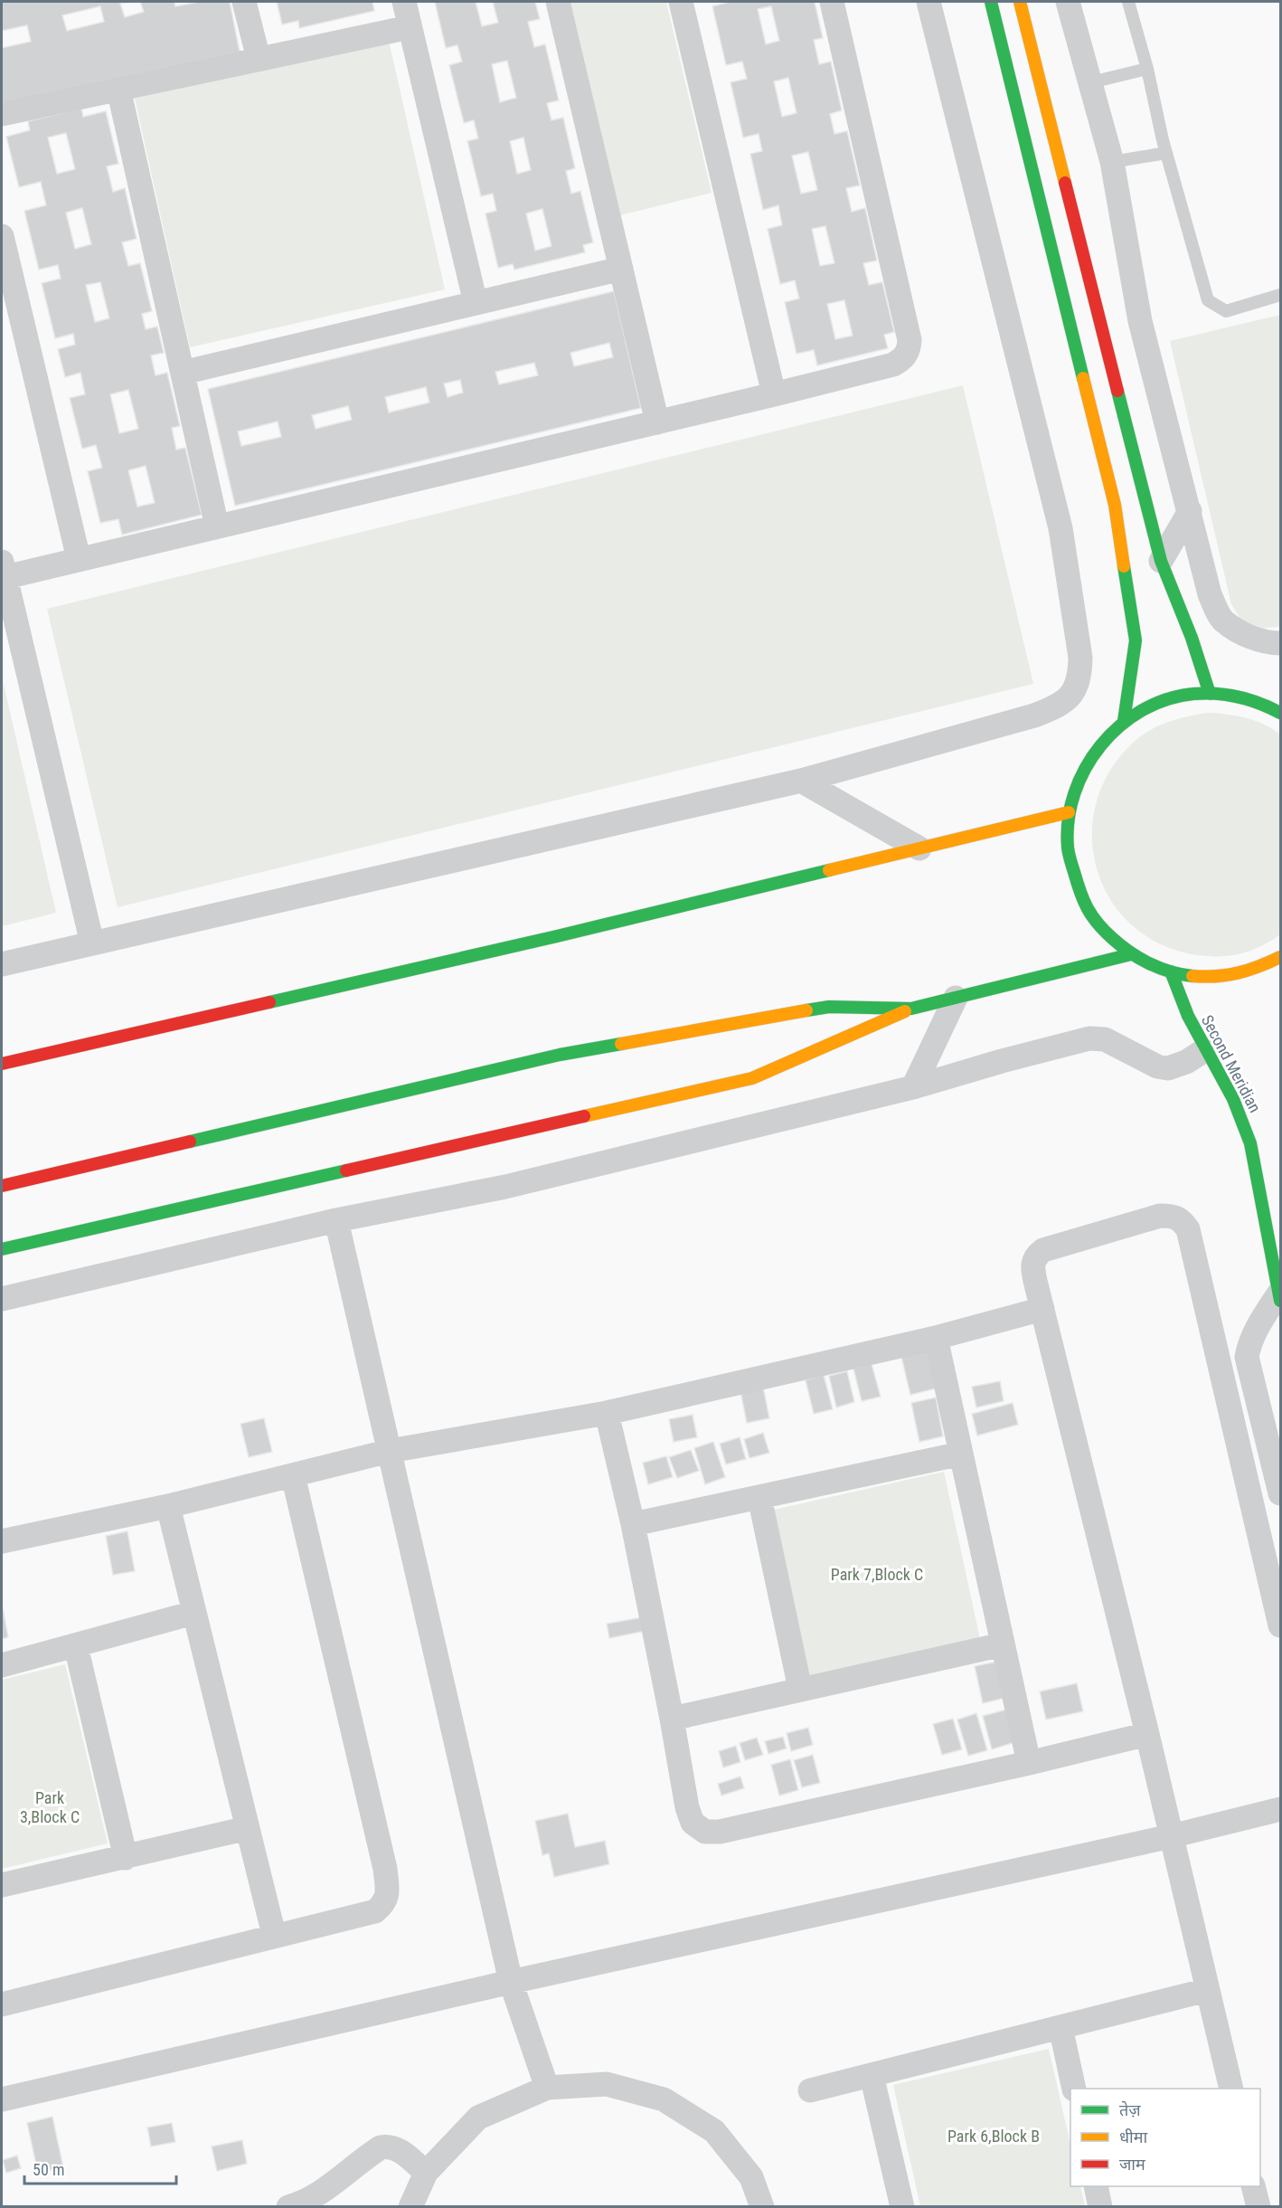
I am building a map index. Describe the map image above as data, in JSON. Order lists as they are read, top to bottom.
{
  "streets": {
    "main road": ["Second Meridian"]
  },
  "parks": ["Park 7,Block C", "Park 3,Block C", "Park 6,Block B"],
  "legend": ["तेज़", "धीमा", "जाम"],
  "scale_bar": "50 m"
}
